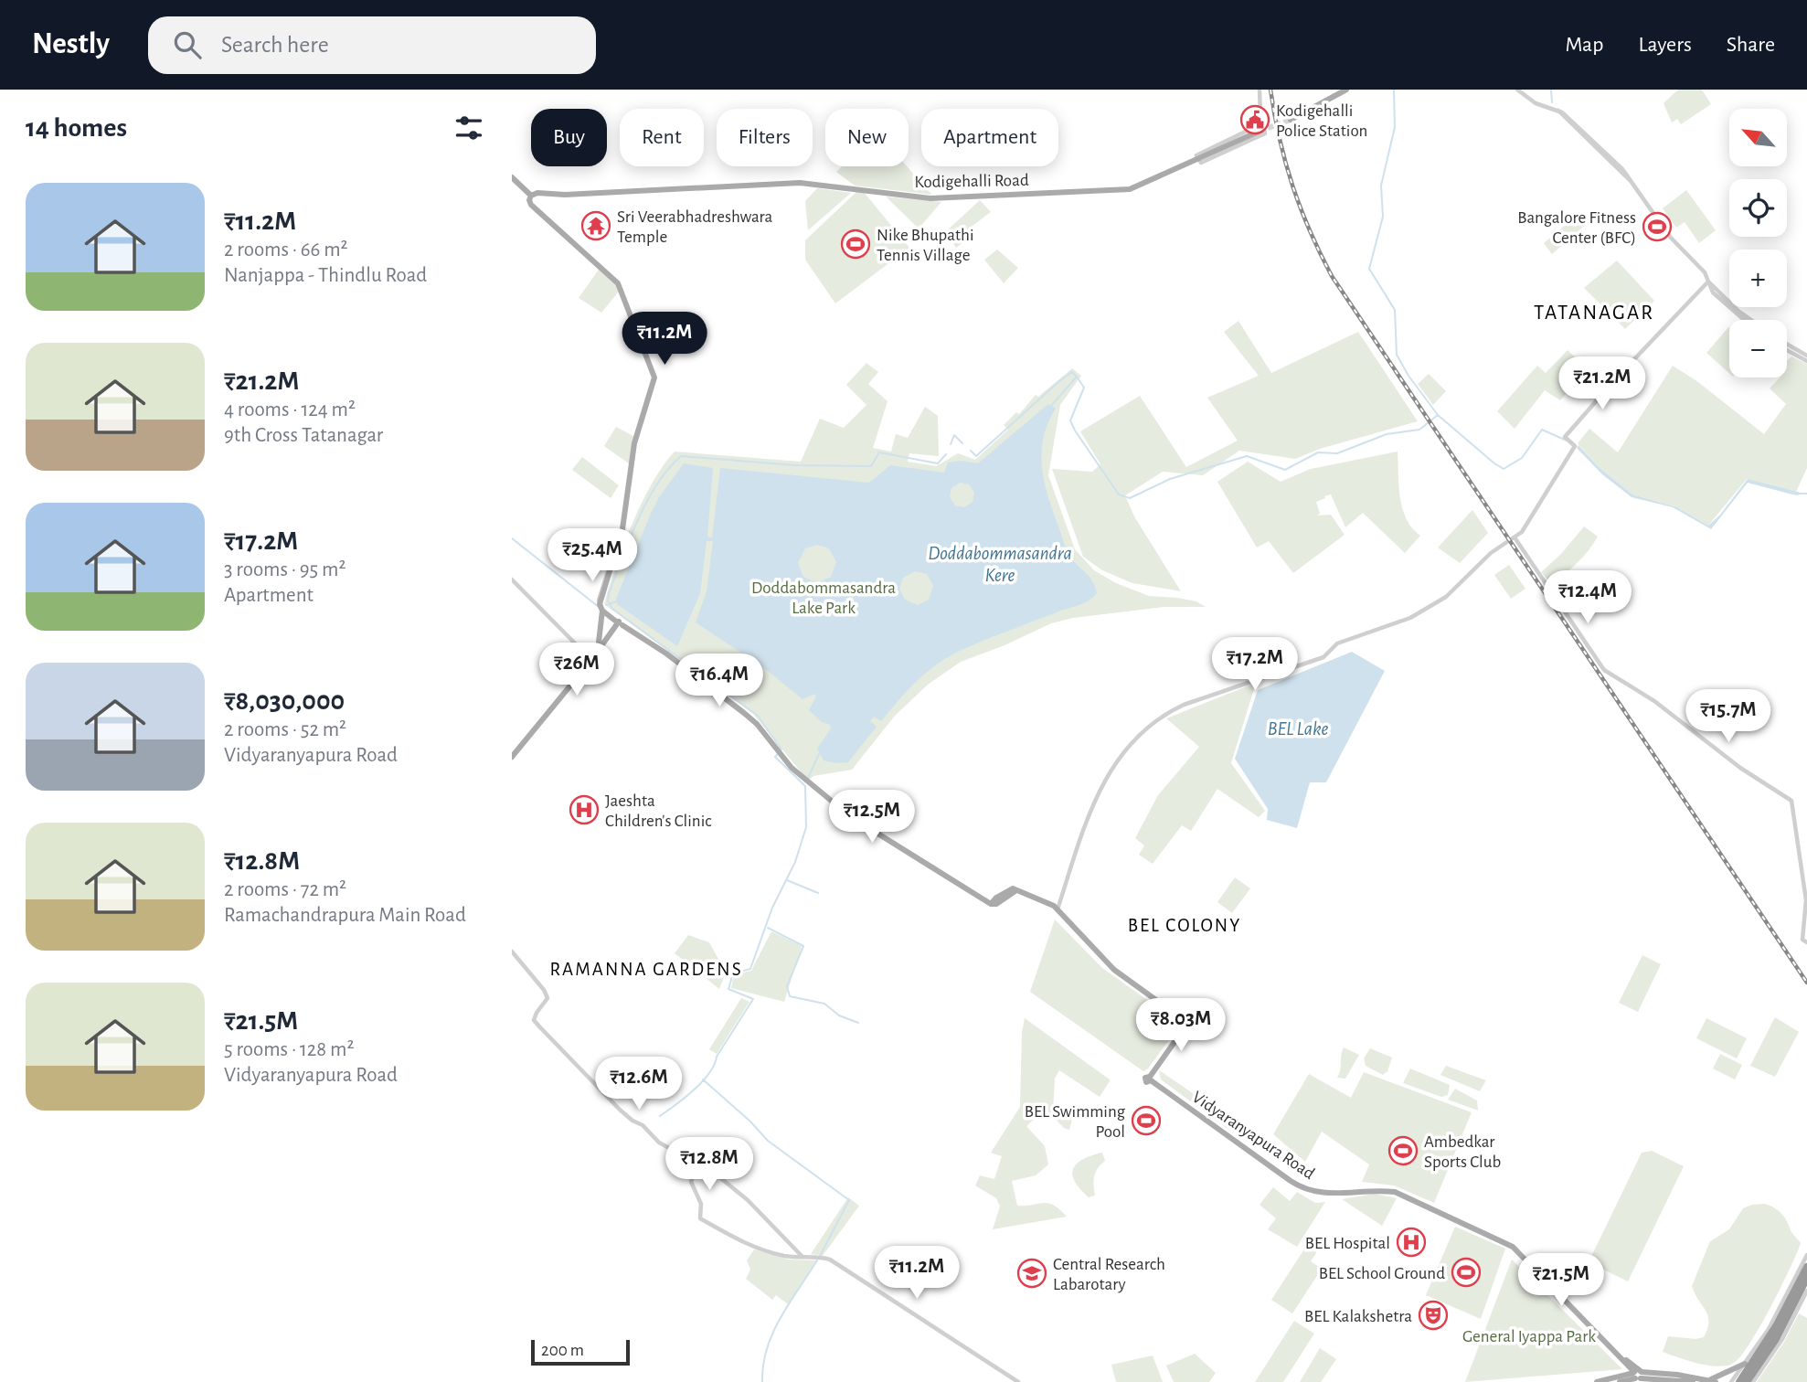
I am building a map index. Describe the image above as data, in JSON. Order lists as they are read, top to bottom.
{
  "streets": {
    "main road": ["Kodigehalli Road", "Vidyaranyapura Road"]
  },
  "districts": ["TATANAGAR", "BEL COLONY", "RAMANNA GARDENS"],
  "water": ["Doddabommasandra Kere", "BEL Lake"],
  "parks": ["Doddabommasandra Lake Park", "General Iyappa Park"],
  "places": {
    "public building": ["Kodigehalli Police Station"],
    "temple": ["Sri Veerabhadreshwara Temple"],
    "sports": [
      "Bangalore Fitness Center (BFC)",
      "Nike Bhupathi Tennis Village",
      "BEL Swimming Pool",
      "Ambedkar Sports Club",
      "BEL School Ground"
    ],
    "hospital": ["Jaeshta Children's Clinic", "BEL Hospital"],
    "school or university": ["Central Research Labarotary"],
    "theatre": ["BEL Kalakshetra"]
  },
  "scale_bar": "200 m",
  "north": "top left",
  "page": {
    "header": "Nestly",
    "search": "Search here",
    "nav": ["Map", "Layers", "Share"],
    "heading": "14 homes",
    "map_buttons": ["+", "−"],
    "chip": [
      "Buy",
      "Rent",
      "Filters",
      "New",
      "Apartment"
    ],
    "list": [
      {
        "name": "₹11.2M",
        "note": "2 rooms · 66 m² · Nanjappa - Thindlu Road"
      },
      {
        "name": "₹21.2M",
        "note": "4 rooms · 124 m² · 9th Cross Tatanagar"
      },
      {
        "name": "₹17.2M",
        "note": "3 rooms · 95 m² · Apartment"
      },
      {
        "name": "₹8,030,000",
        "note": "2 rooms · 52 m² · Vidyaranyapura Road"
      },
      {
        "name": "₹12.8M",
        "note": "2 rooms · 72 m² · Ramachandrapura Main Road"
      },
      {
        "name": "₹21.5M",
        "note": "5 rooms · 128 m² · Vidyaranyapura Road"
      }
    ],
    "price": [
      "₹11.2M",
      "₹21.2M",
      "₹25.4M",
      "₹12.4M",
      "₹17.2M",
      "₹26M",
      "₹16.4M",
      "₹15.7M",
      "₹12.5M",
      "₹8.03M",
      "₹12.6M",
      "₹12.8M",
      "₹11.2M",
      "₹21.5M"
    ],
    "scale": "200 m"
  }
}
